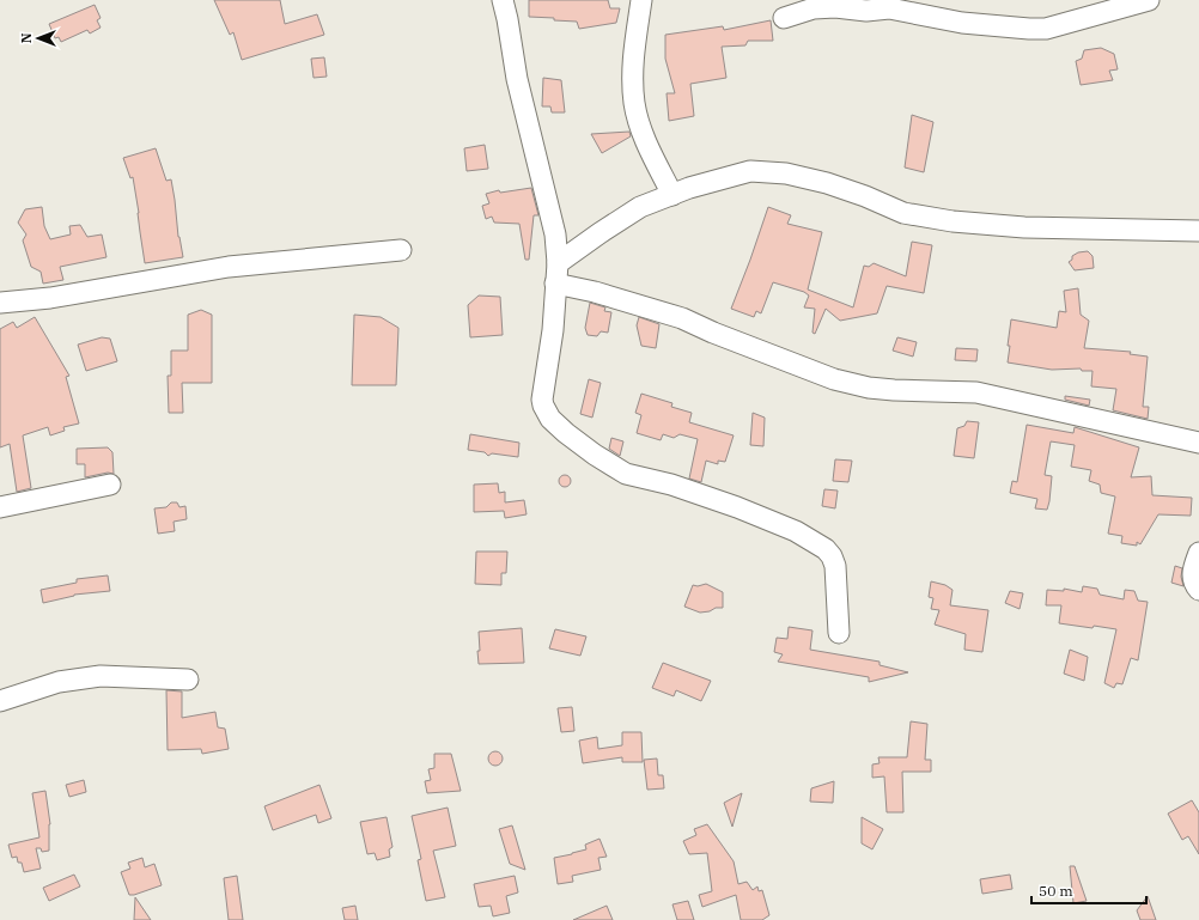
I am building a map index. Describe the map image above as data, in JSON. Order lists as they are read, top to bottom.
{
  "scale_bar": "50 m",
  "north": "left"
}
